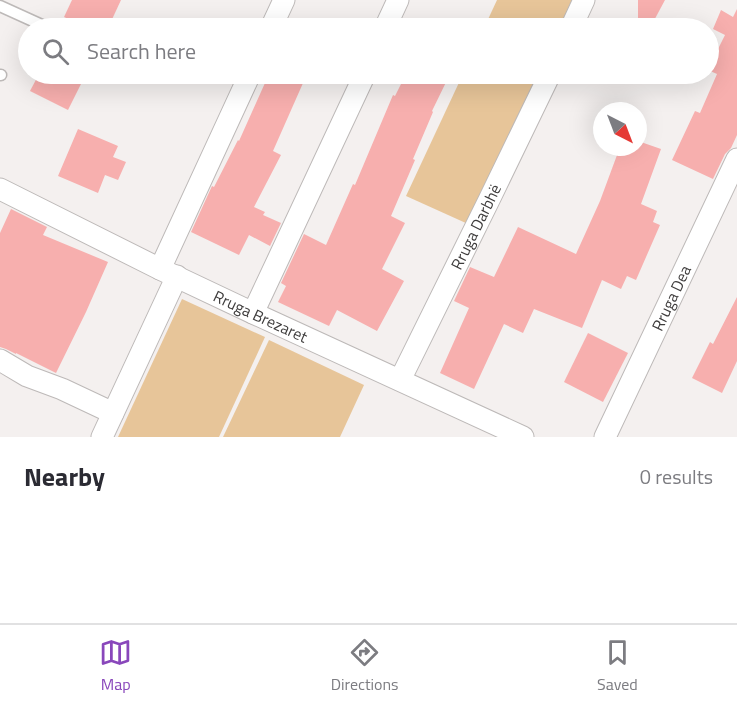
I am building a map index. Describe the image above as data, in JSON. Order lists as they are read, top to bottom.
{
  "streets": {
    "street": ["Rruga Darbhë", "Rruga Dea", "Rruga Brezaret"]
  },
  "crossings": [
    ["Rruga Darbhë", "Rruga Brezaret"]
  ],
  "north": "bottom right",
  "page": {
    "search": "Search here",
    "heading": ["Nearby", "0 results"],
    "nav": ["Map", "Directions", "Saved"]
  }
}
